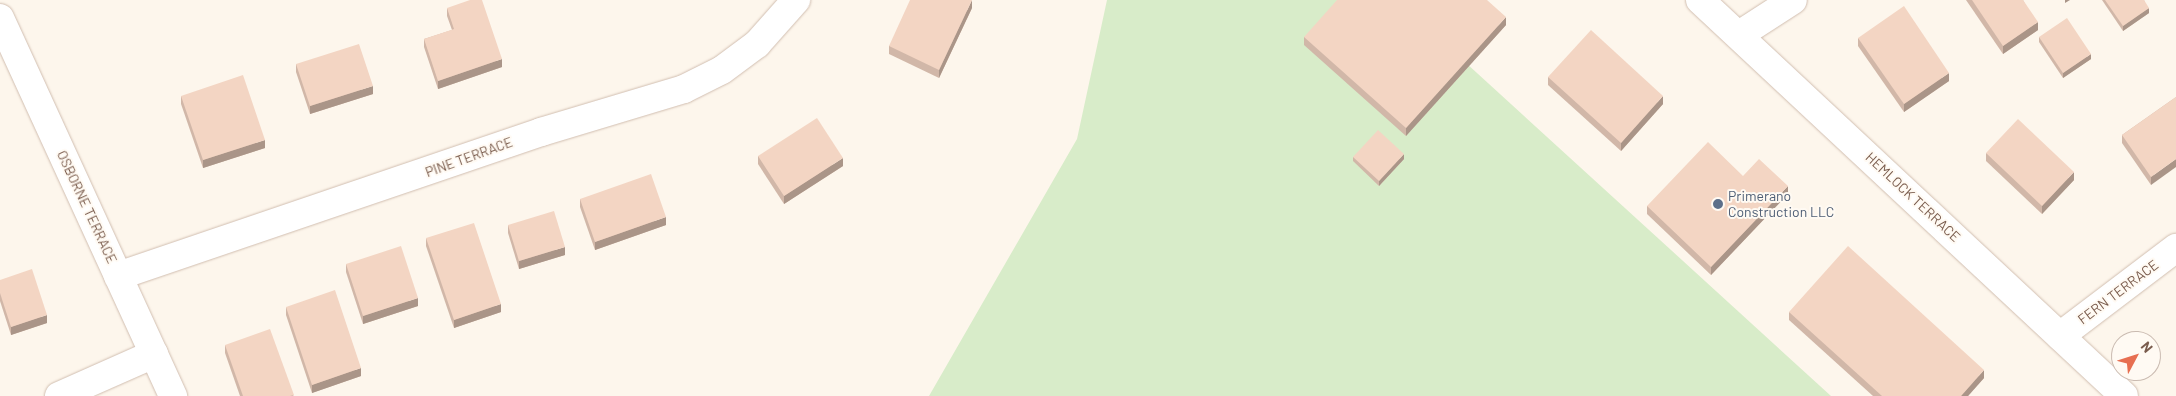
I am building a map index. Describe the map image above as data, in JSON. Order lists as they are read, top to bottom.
{
  "streets": {
    "street": [
      "PINE TERRACE",
      "HEMLOCK TERRACE",
      "OSBORNE TERRACE",
      "FERN TERRACE"
    ]
  },
  "crossings": [
    ["PINE TERRACE", "OSBORNE TERRACE"],
    ["HEMLOCK TERRACE", "FERN TERRACE"]
  ],
  "places": ["Primerano Construction LLC"],
  "north": "top right"
}
